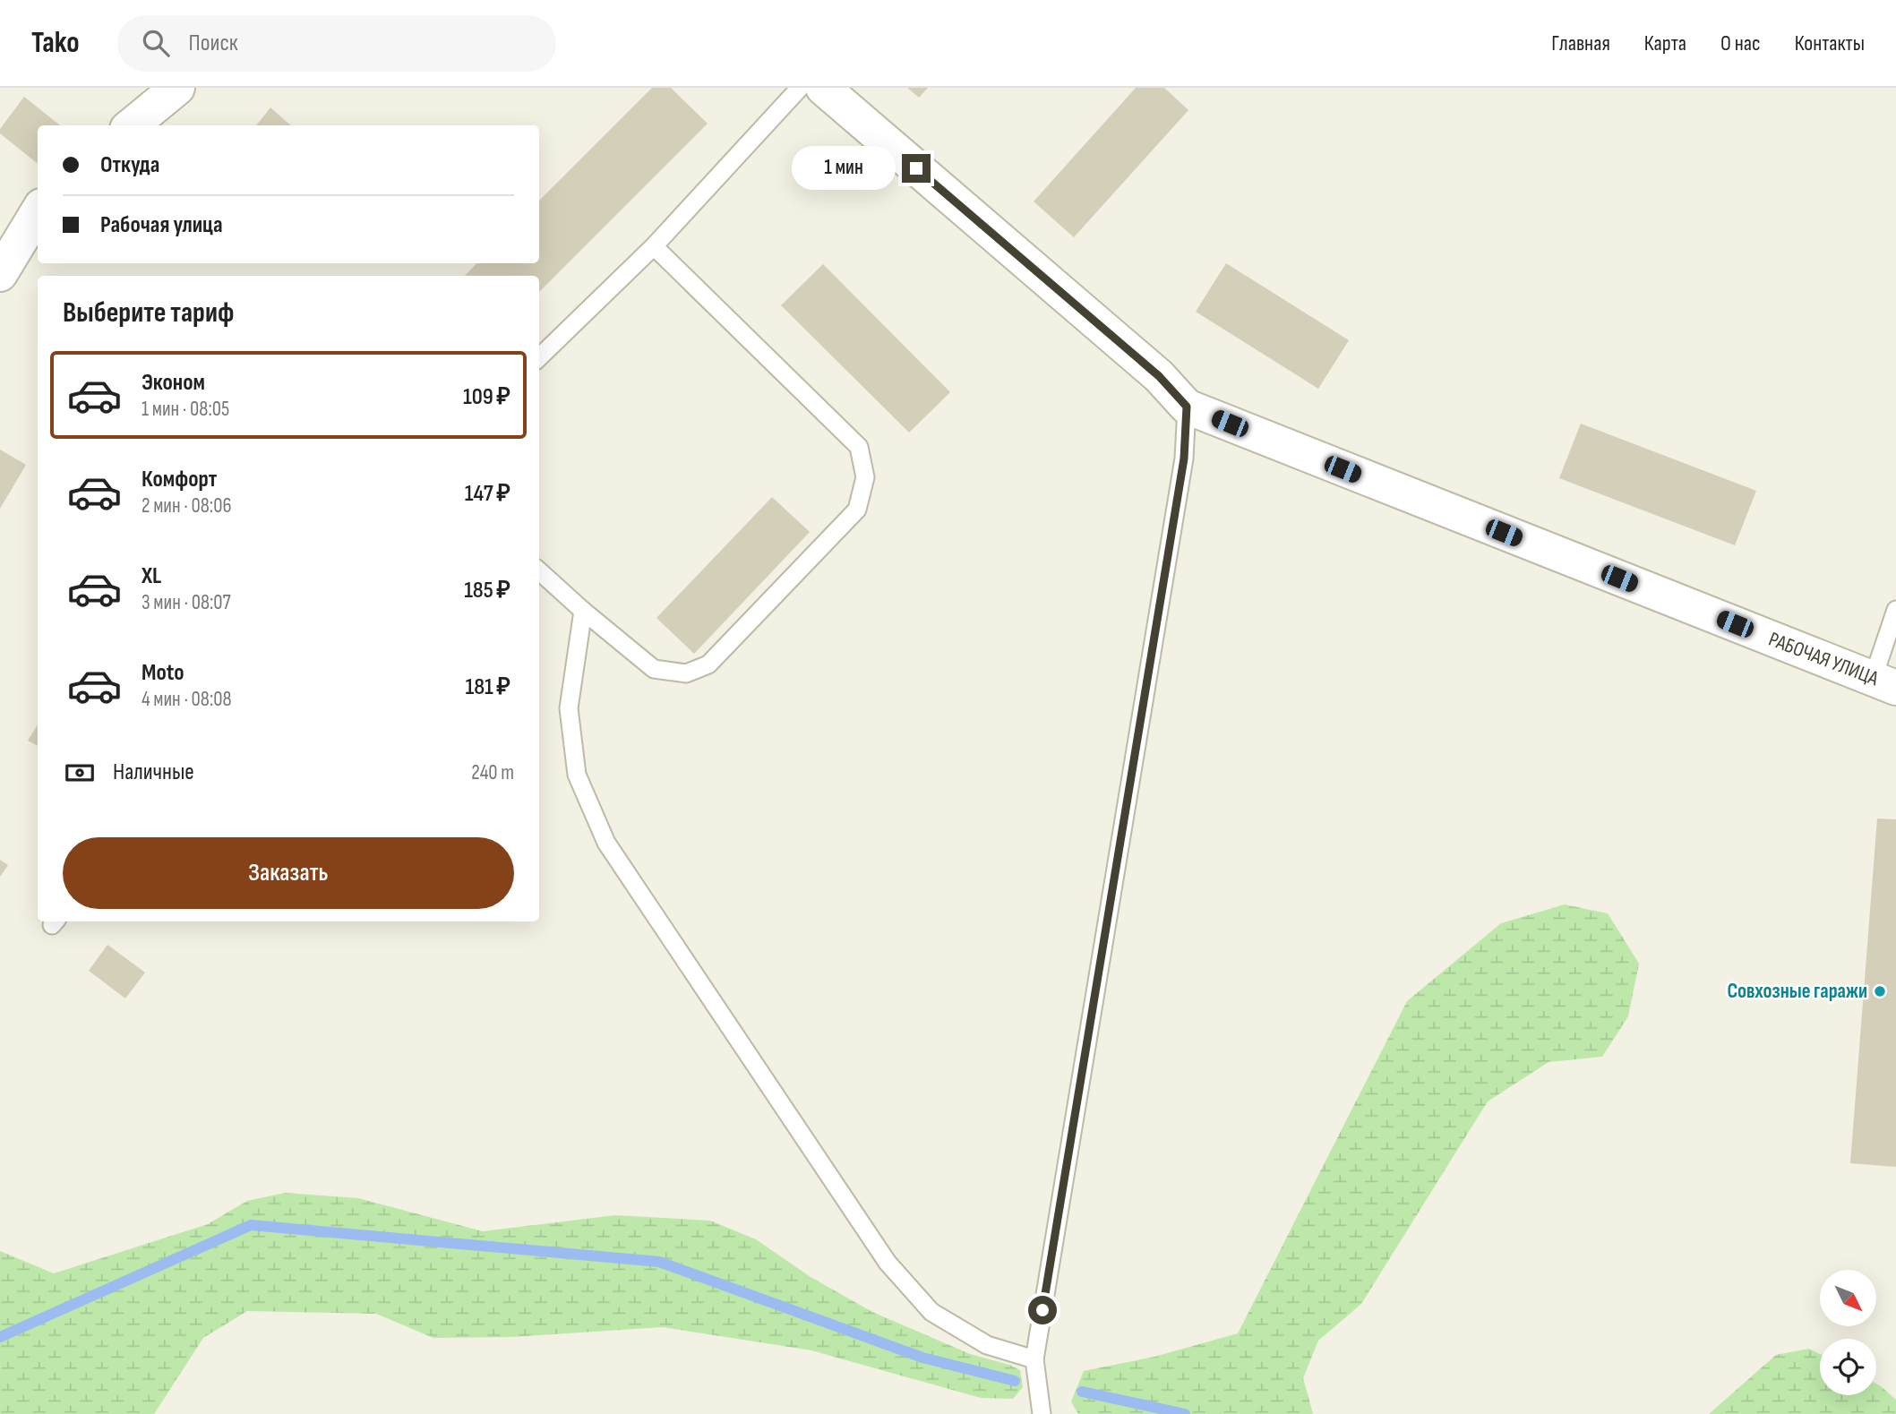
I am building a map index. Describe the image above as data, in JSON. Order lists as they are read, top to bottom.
{
  "streets": {
    "street": ["РАБОЧАЯ УЛИЦА"]
  },
  "places": ["Совхозные гаражи"],
  "north": "bottom right",
  "page": {
    "header": "Tako",
    "search": "Поиск",
    "nav": [
      "Главная",
      "Карта",
      "О нас",
      "Контакты"
    ],
    "banner": ["Откуда", "Рабочая улица"],
    "bubble": "1 мин",
    "heading": "Выберите тариф",
    "list": [
      {
        "name": "Эконом",
        "note": "1 мин · 08:05",
        "value": "109 ₽"
      },
      {
        "name": "Комфорт",
        "note": "2 мин · 08:06",
        "value": "147 ₽"
      },
      {
        "name": "XL",
        "note": "3 мин · 08:07",
        "value": "185 ₽"
      },
      {
        "name": "Moto",
        "note": "4 мин · 08:08",
        "value": "181 ₽"
      }
    ],
    "pay": ["Наличные", "240 m"],
    "buttons": "Заказать"
  }
}
